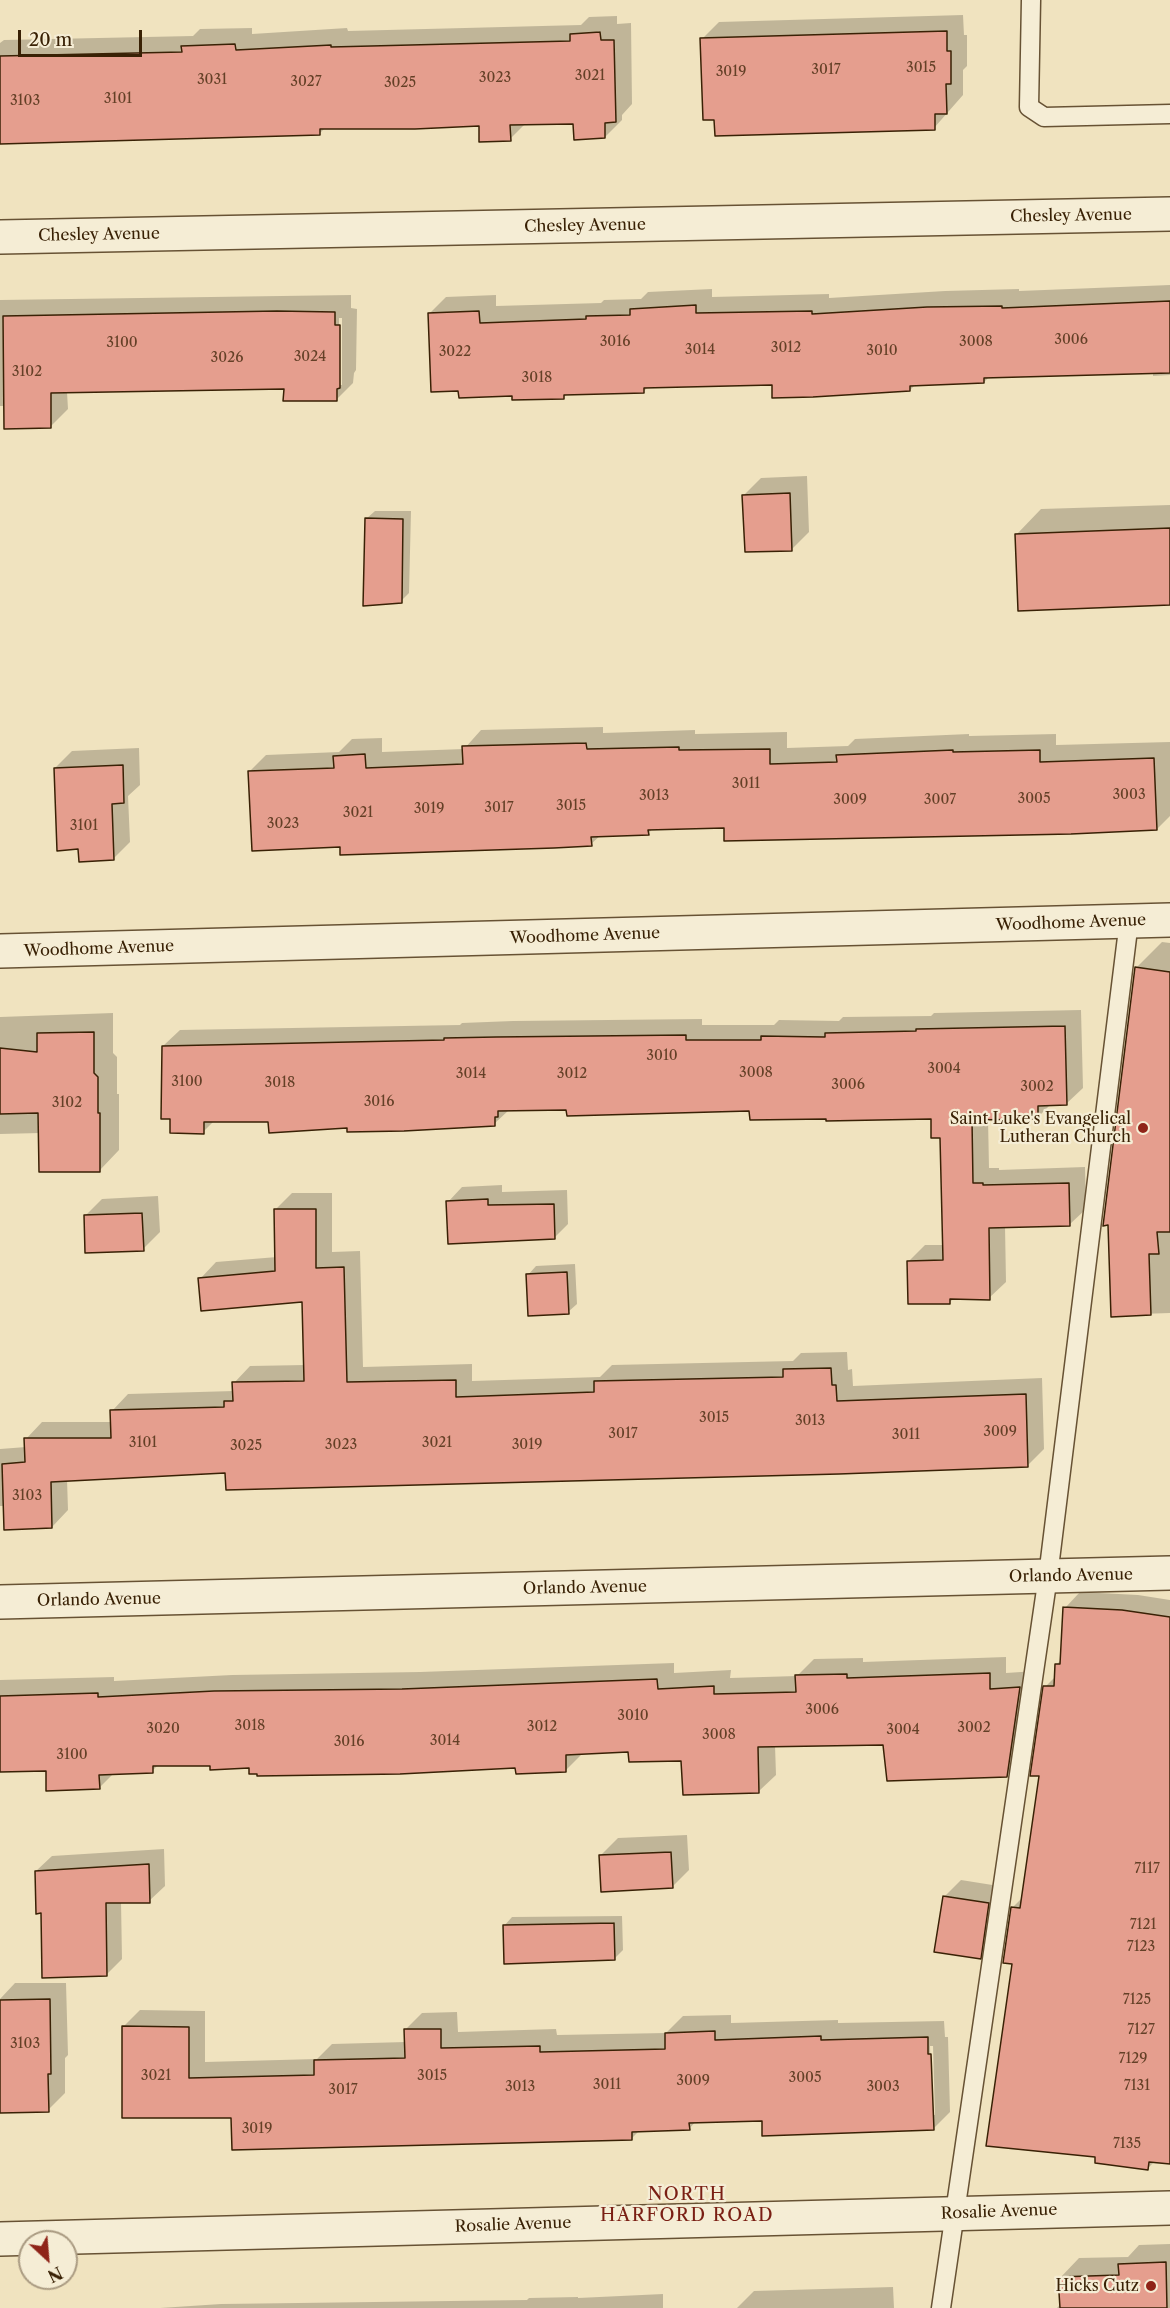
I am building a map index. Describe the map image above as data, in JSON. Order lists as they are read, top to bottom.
{
  "streets": {
    "street": [
      "Chesley Avenue",
      "Woodhome Avenue",
      "Orlando Avenue",
      "Rosalie Avenue"
    ]
  },
  "districts": ["NORTH HARFORD ROAD"],
  "places": ["Saint Luke's Evangelical Lutheran Church", "Hicks Cutz"],
  "house_numbers": [
    "3015",
    "3017",
    "3019",
    "3021",
    "3023",
    "3031",
    "3027",
    "3025",
    "3101",
    "3103",
    "3006",
    "3016",
    "3008",
    "3100",
    "3012",
    "3014",
    "3010",
    "3022",
    "3024",
    "3026",
    "3102",
    "3018",
    "3011",
    "3003",
    "3013",
    "3005",
    "3009",
    "3007",
    "3015",
    "3017",
    "3019",
    "3021",
    "3023",
    "3101",
    "3010",
    "3004",
    "3008",
    "3014",
    "3012",
    "3100",
    "3018",
    "3006",
    "3002",
    "3016",
    "3102",
    "3015",
    "3013",
    "3009",
    "3017",
    "3011",
    "3101",
    "3021",
    "3023",
    "3019",
    "3025",
    "3103",
    "3006",
    "3010",
    "3018",
    "3012",
    "3002",
    "3020",
    "3004",
    "3008",
    "3014",
    "3016",
    "3100",
    "7117",
    "7121",
    "7123",
    "7125",
    "7127",
    "3103",
    "7129",
    "3021",
    "3015",
    "3005",
    "3009",
    "3011",
    "7131",
    "3013",
    "3003",
    "3017",
    "3019",
    "7135"
  ],
  "scale_bar": "20 m",
  "north": "bottom right"
}
